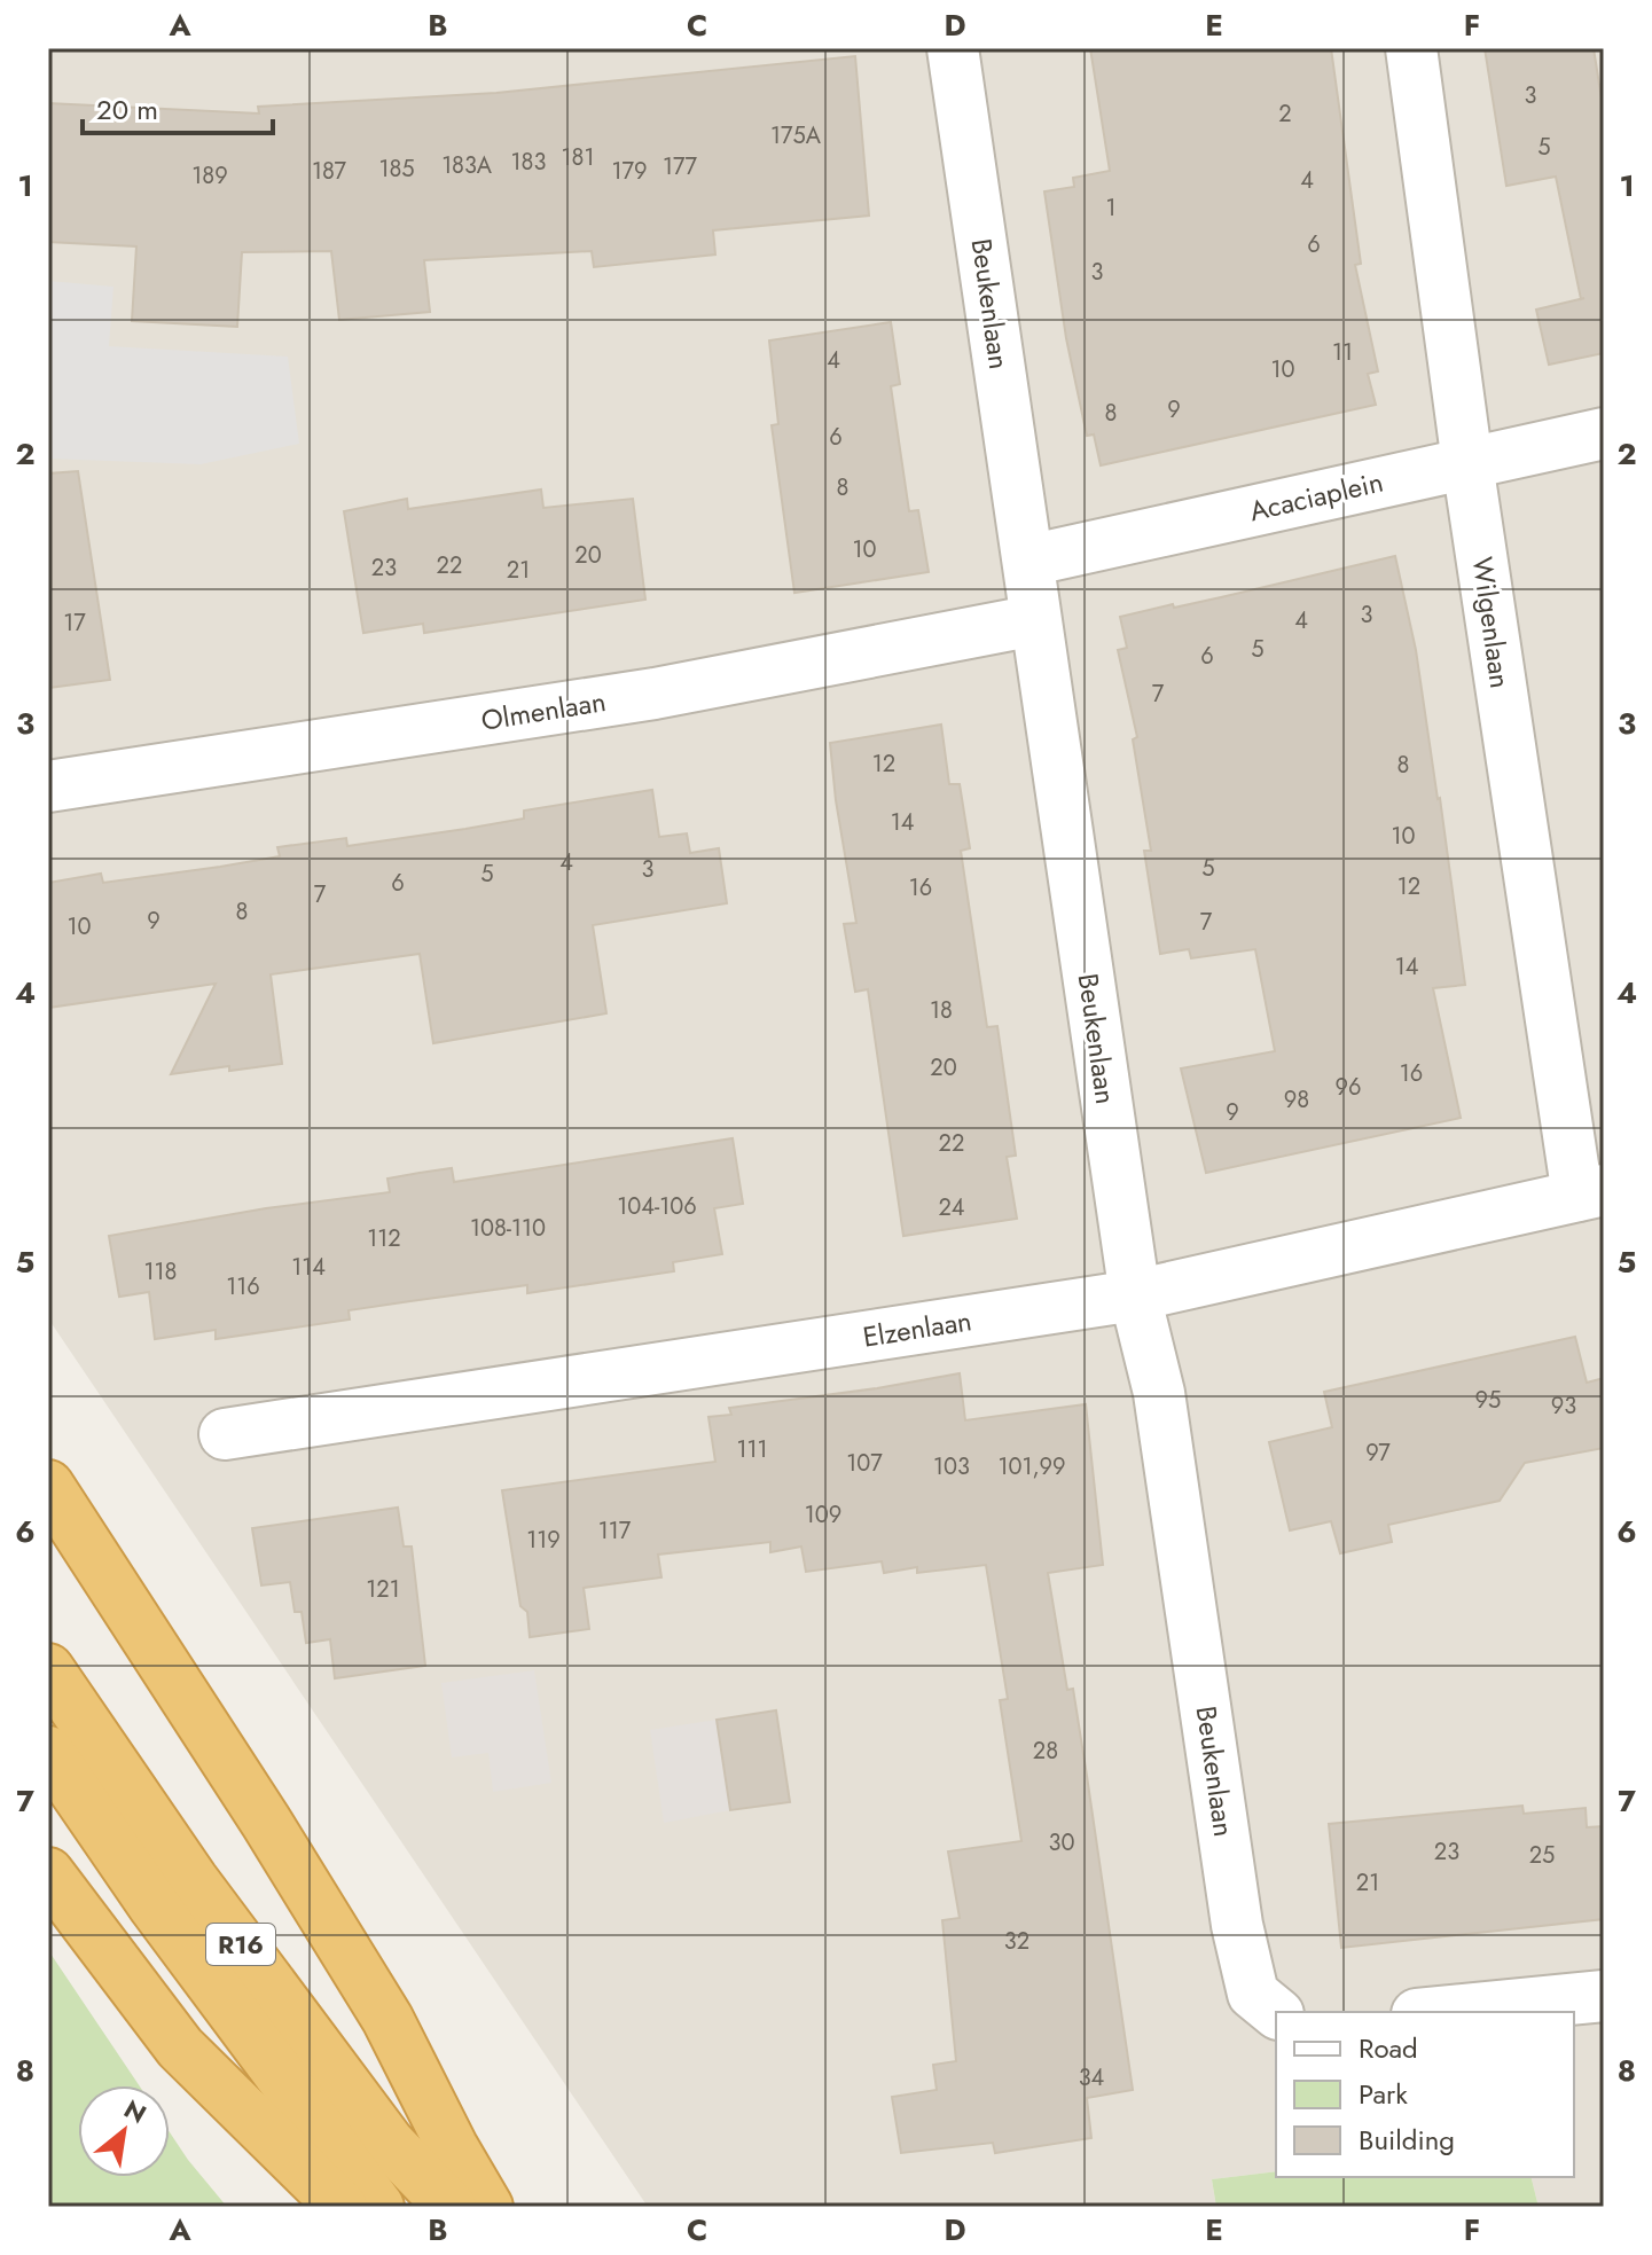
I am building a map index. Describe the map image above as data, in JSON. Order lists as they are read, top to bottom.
{
  "streets": {
    "highway": ["R16"],
    "street": [
      "Beukenlaan",
      "Acaciaplein",
      "Wilgenlaan",
      "Olmenlaan",
      "Elzenlaan"
    ]
  },
  "crossings": [
    ["Beukenlaan", "Acaciaplein"],
    ["Beukenlaan", "Olmenlaan"],
    ["Beukenlaan", "Elzenlaan"],
    ["Acaciaplein", "Wilgenlaan"],
    ["Wilgenlaan", "Elzenlaan"]
  ],
  "house_numbers": [
    "3",
    "2",
    "175A",
    "5",
    "181",
    "183",
    "183A",
    "177",
    "185",
    "187",
    "179",
    "189",
    "4",
    "1",
    "6",
    "3",
    "11",
    "4",
    "10",
    "9",
    "8",
    "6",
    "8",
    "10",
    "20",
    "22",
    "23",
    "21",
    "3",
    "4",
    "17",
    "5",
    "6",
    "7",
    "12",
    "8",
    "14",
    "10",
    "4",
    "5",
    "3",
    "5",
    "6",
    "12",
    "16",
    "7",
    "8",
    "9",
    "7",
    "10",
    "14",
    "18",
    "20",
    "16",
    "96",
    "98",
    "9",
    "22",
    "104-106",
    "24",
    "108-110",
    "112",
    "114",
    "118",
    "116",
    "95",
    "93",
    "111",
    "97",
    "107",
    "103",
    "101,99",
    "109",
    "117",
    "119",
    "121",
    "28",
    "30",
    "23",
    "25",
    "21",
    "32",
    "34"
  ],
  "legend": ["Road", "Park", "Building"],
  "scale_bar": "20 m",
  "north": "top right",
  "grid": {
    "columns": [
      "A",
      "B",
      "C",
      "D",
      "E",
      "F"
    ],
    "rows": [
      "1",
      "2",
      "3",
      "4",
      "5",
      "6",
      "7",
      "8"
    ]
  }
}
